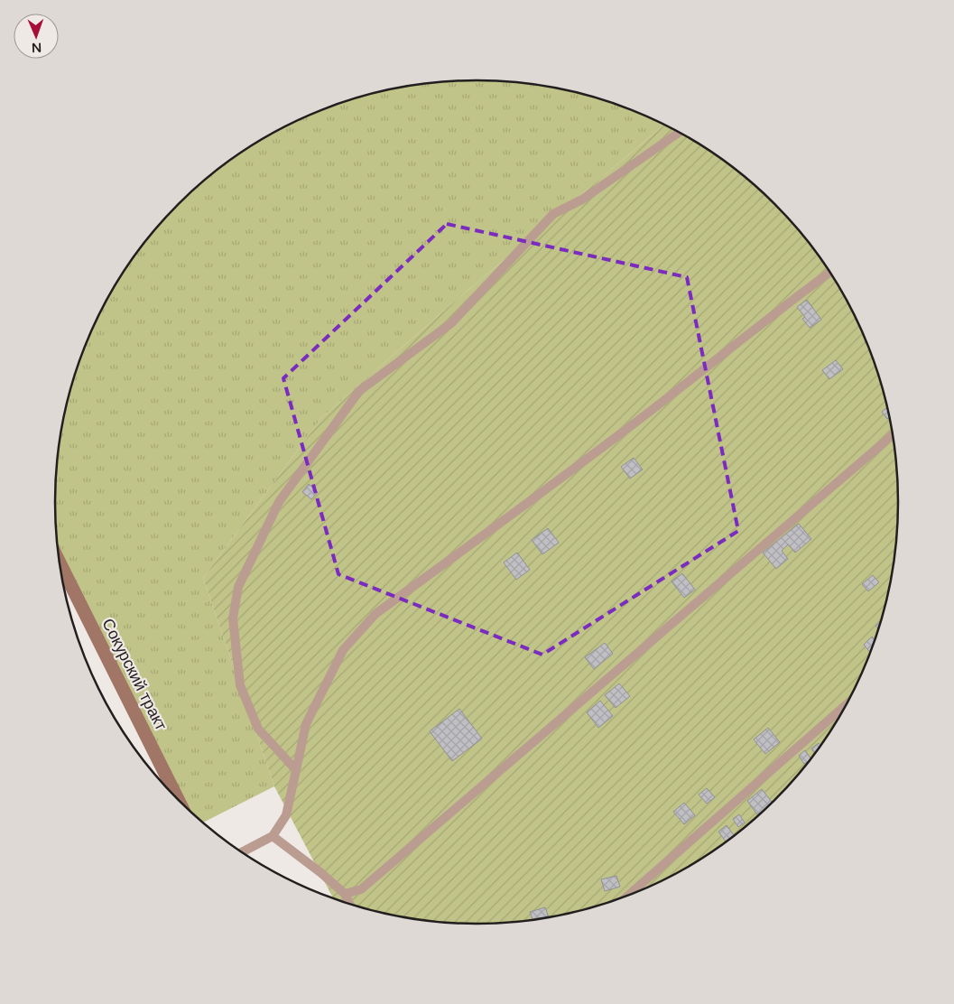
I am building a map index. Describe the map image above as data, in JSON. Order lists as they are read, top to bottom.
{
  "streets": {
    "street": ["Сокурский тракт"]
  },
  "north": "bottom"
}
